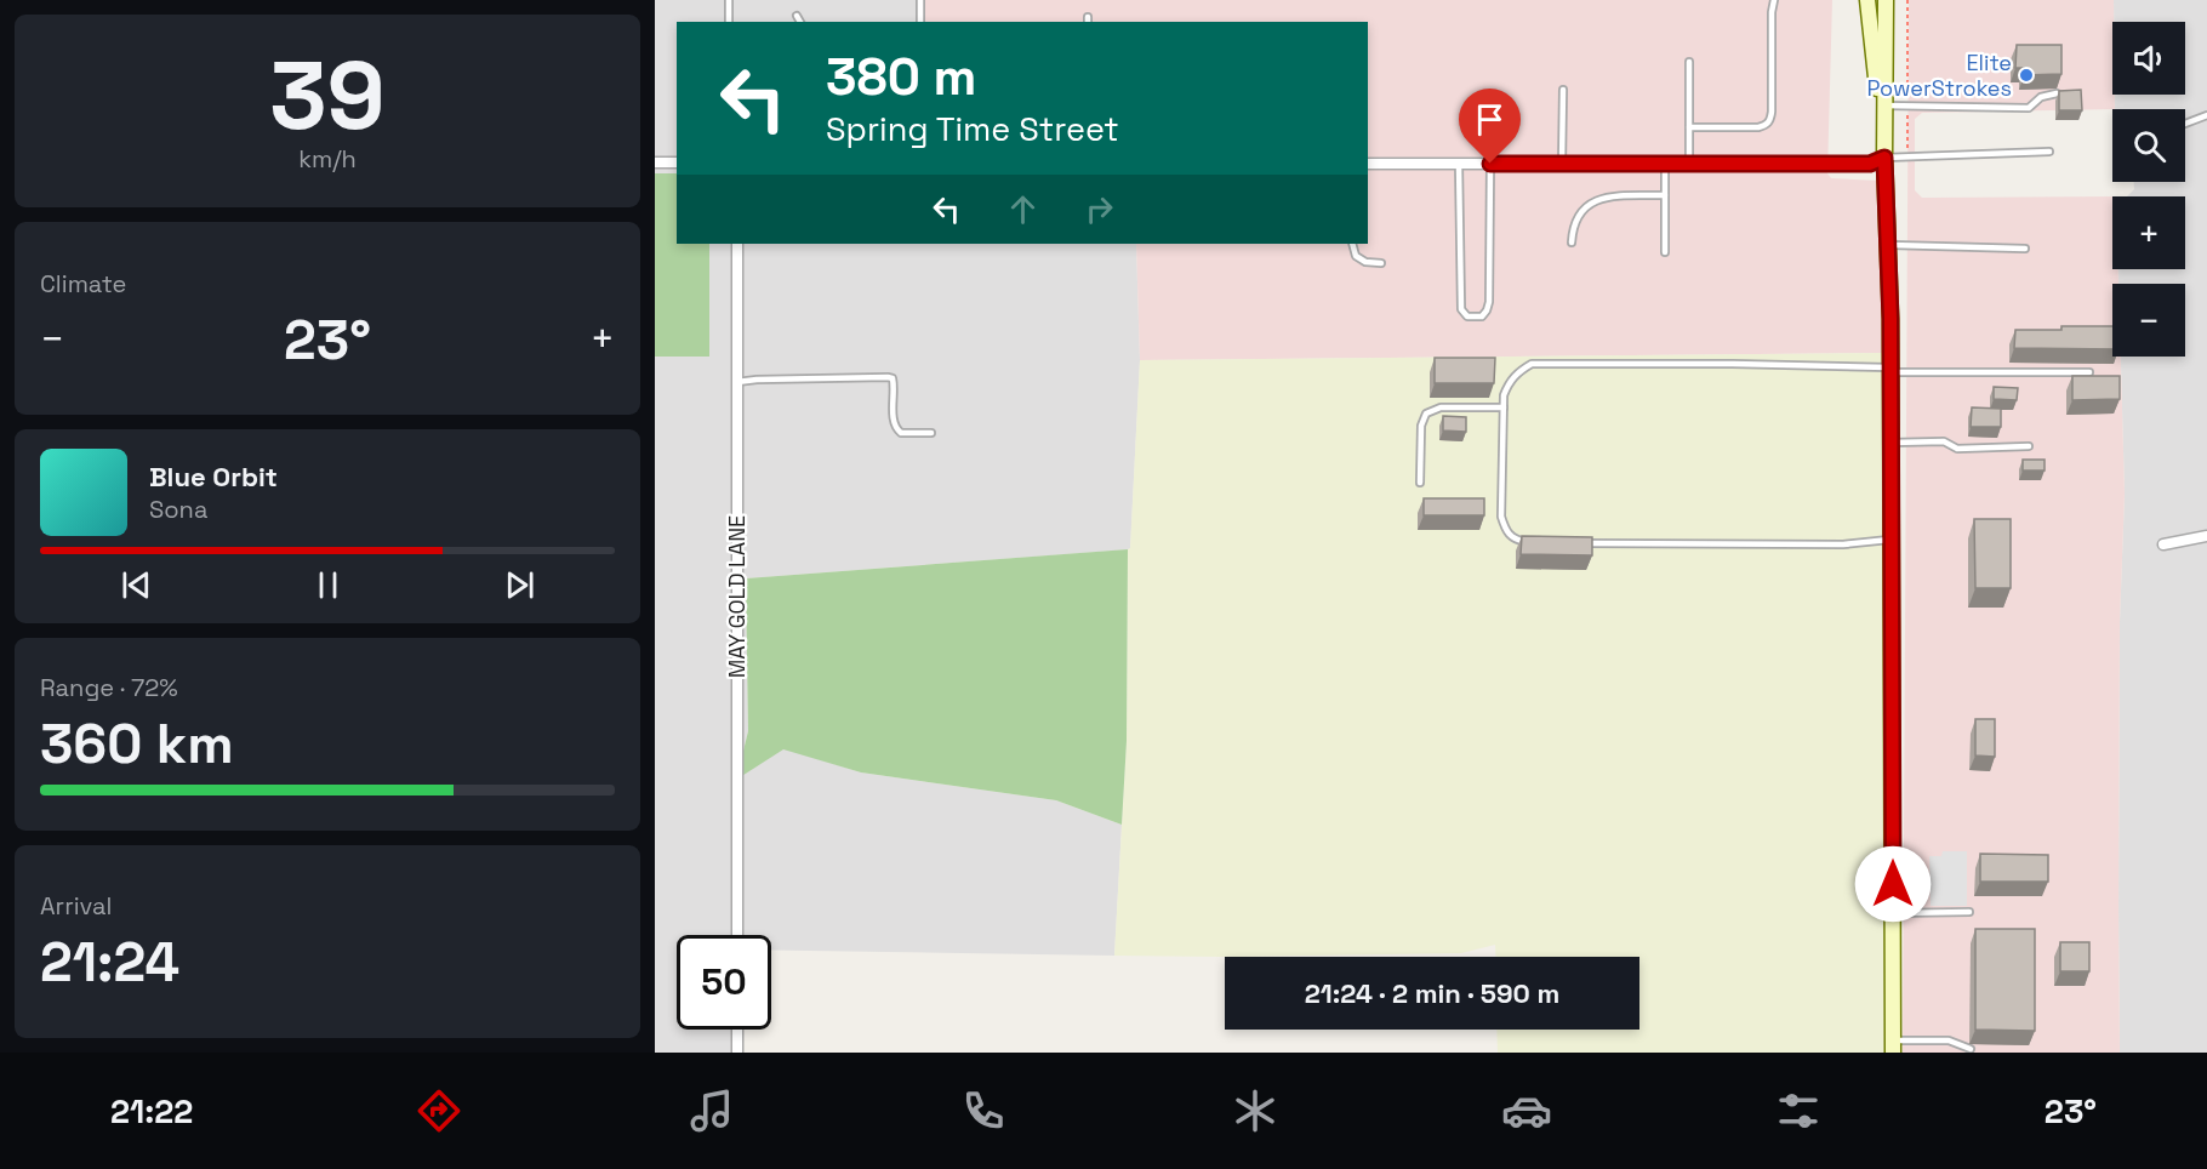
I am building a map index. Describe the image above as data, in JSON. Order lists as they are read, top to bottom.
{
  "streets": {
    "street": ["MAY GOLD LANE"]
  },
  "places": ["Elite PowerStrokes"],
  "page": {
    "tile": [
      ["39", "km/h"],
      "Climate",
      ["Range · 72%", "360 km"],
      ["Arrival", "21:24"]
    ],
    "map_buttons": ["+", "−"],
    "turn": ["380 m", "Spring Time Street"],
    "heat": ["−", "23°", "+"],
    "song": ["Blue Orbit", "Sona"],
    "limit": "50",
    "trip": "21:24 · 2 min · 590 m",
    "tabs": ["21:22", "23°"]
  }
}
